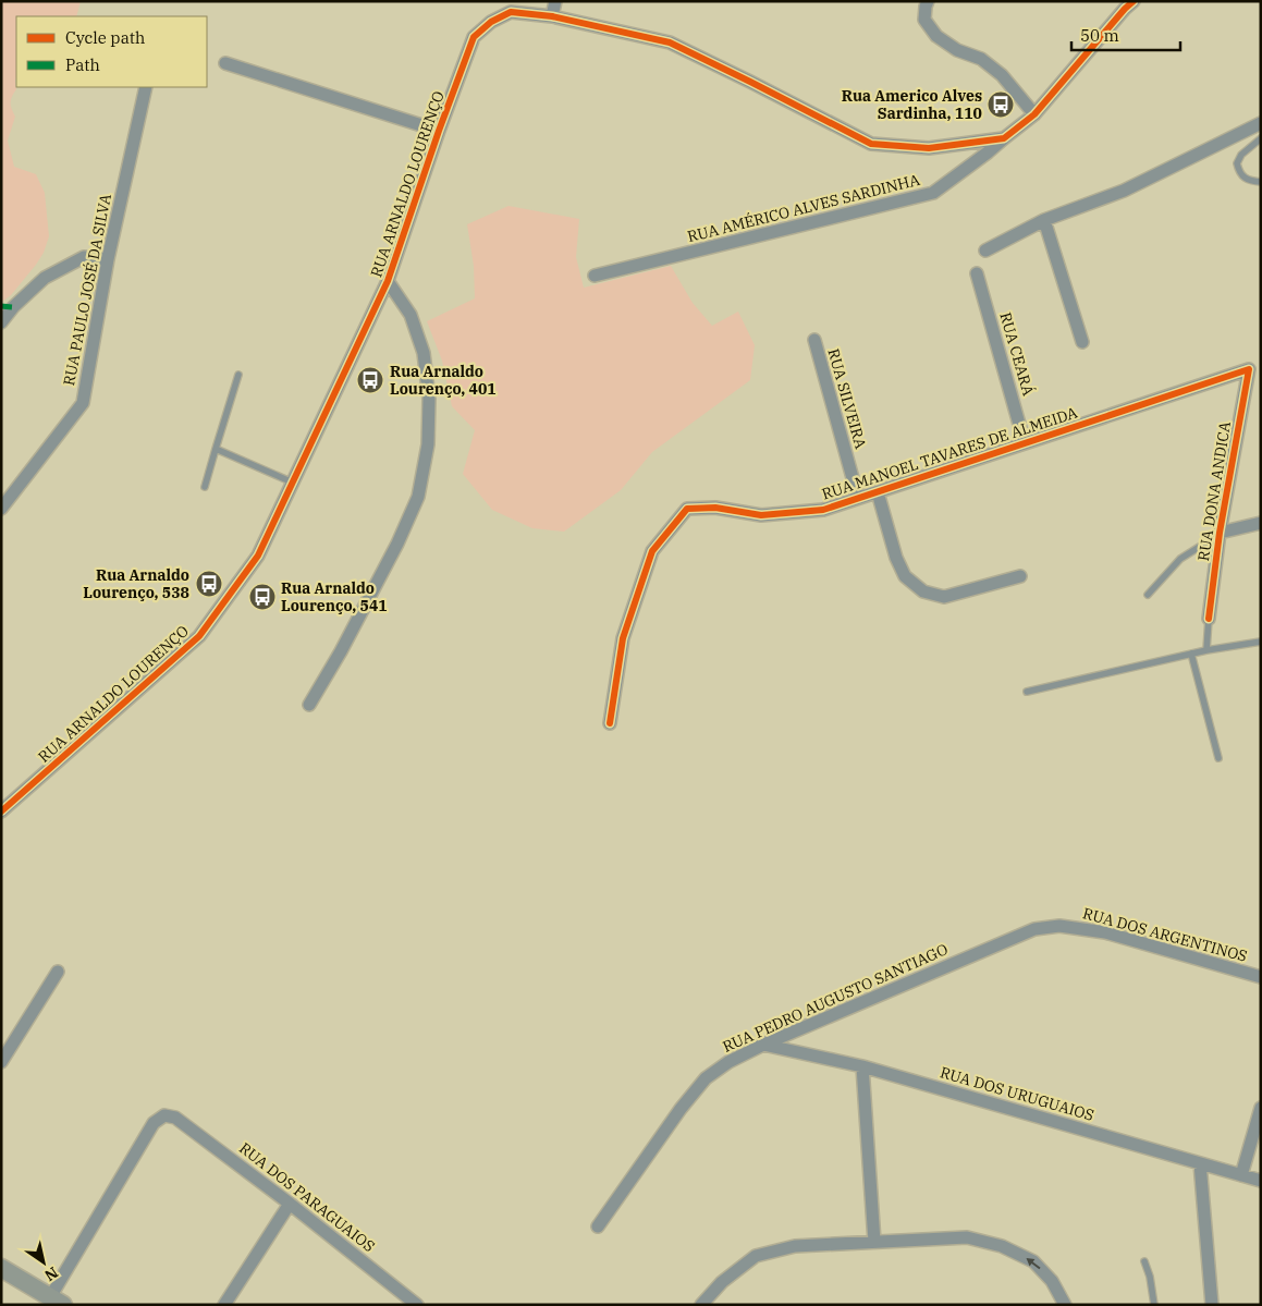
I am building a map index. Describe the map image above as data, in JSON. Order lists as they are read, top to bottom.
{
  "streets": {
    "street": [
      "RUA ARNALDO LOURENÇO",
      "RUA AMÉRICO ALVES SARDINHA",
      "RUA PAULO JOSÉ DA SILVA",
      "RUA CEARÁ",
      "RUA SILVEIRA",
      "RUA MANOEL TAVARES DE ALMEIDA",
      "RUA DONA ANDICA",
      "RUA DOS ARGENTINOS",
      "RUA PEDRO AUGUSTO SANTIAGO",
      "RUA DOS URUGUAIOS",
      "RUA DOS PARAGUAIOS"
    ]
  },
  "crossings": [
    ["RUA ARNALDO LOURENÇO", "RUA AMÉRICO ALVES SARDINHA"],
    ["RUA CEARÁ", "RUA MANOEL TAVARES DE ALMEIDA"],
    ["RUA SILVEIRA", "RUA MANOEL TAVARES DE ALMEIDA"],
    ["RUA MANOEL TAVARES DE ALMEIDA", "RUA DONA ANDICA"],
    ["RUA DOS ARGENTINOS", "RUA PEDRO AUGUSTO SANTIAGO"],
    ["RUA PEDRO AUGUSTO SANTIAGO", "RUA DOS URUGUAIOS"]
  ],
  "places": {
    "bus stop": [
      "Rua Americo Alves Sardinha, 110",
      "Rua Arnaldo Lourenço, 401",
      "Rua Arnaldo Lourenço, 538",
      "Rua Arnaldo Lourenço, 541"
    ]
  },
  "legend": ["Cycle path", "Path"],
  "scale_bar": "50 m",
  "north": "bottom right"
}
